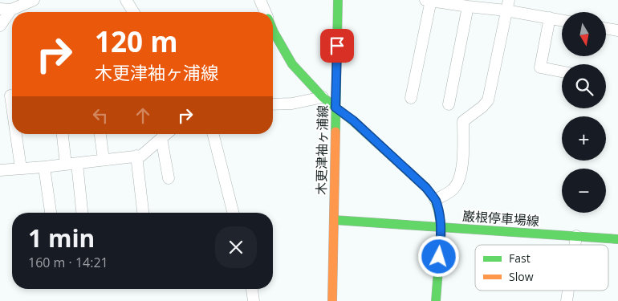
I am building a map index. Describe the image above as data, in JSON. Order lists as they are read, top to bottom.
{
  "streets": {
    "main road": ["木更津袖ヶ浦線", "巌根停車場線"]
  },
  "crossings": [
    ["木更津袖ヶ浦線", "巌根停車場線"]
  ],
  "legend": ["Fast", "Slow"],
  "north": "bottom",
  "page": {
    "map_buttons": ["+", "−"],
    "turn": ["120 m", "木更津袖ヶ浦線"],
    "heading": ["1 min", "160 m · 14:21"]
  }
}
